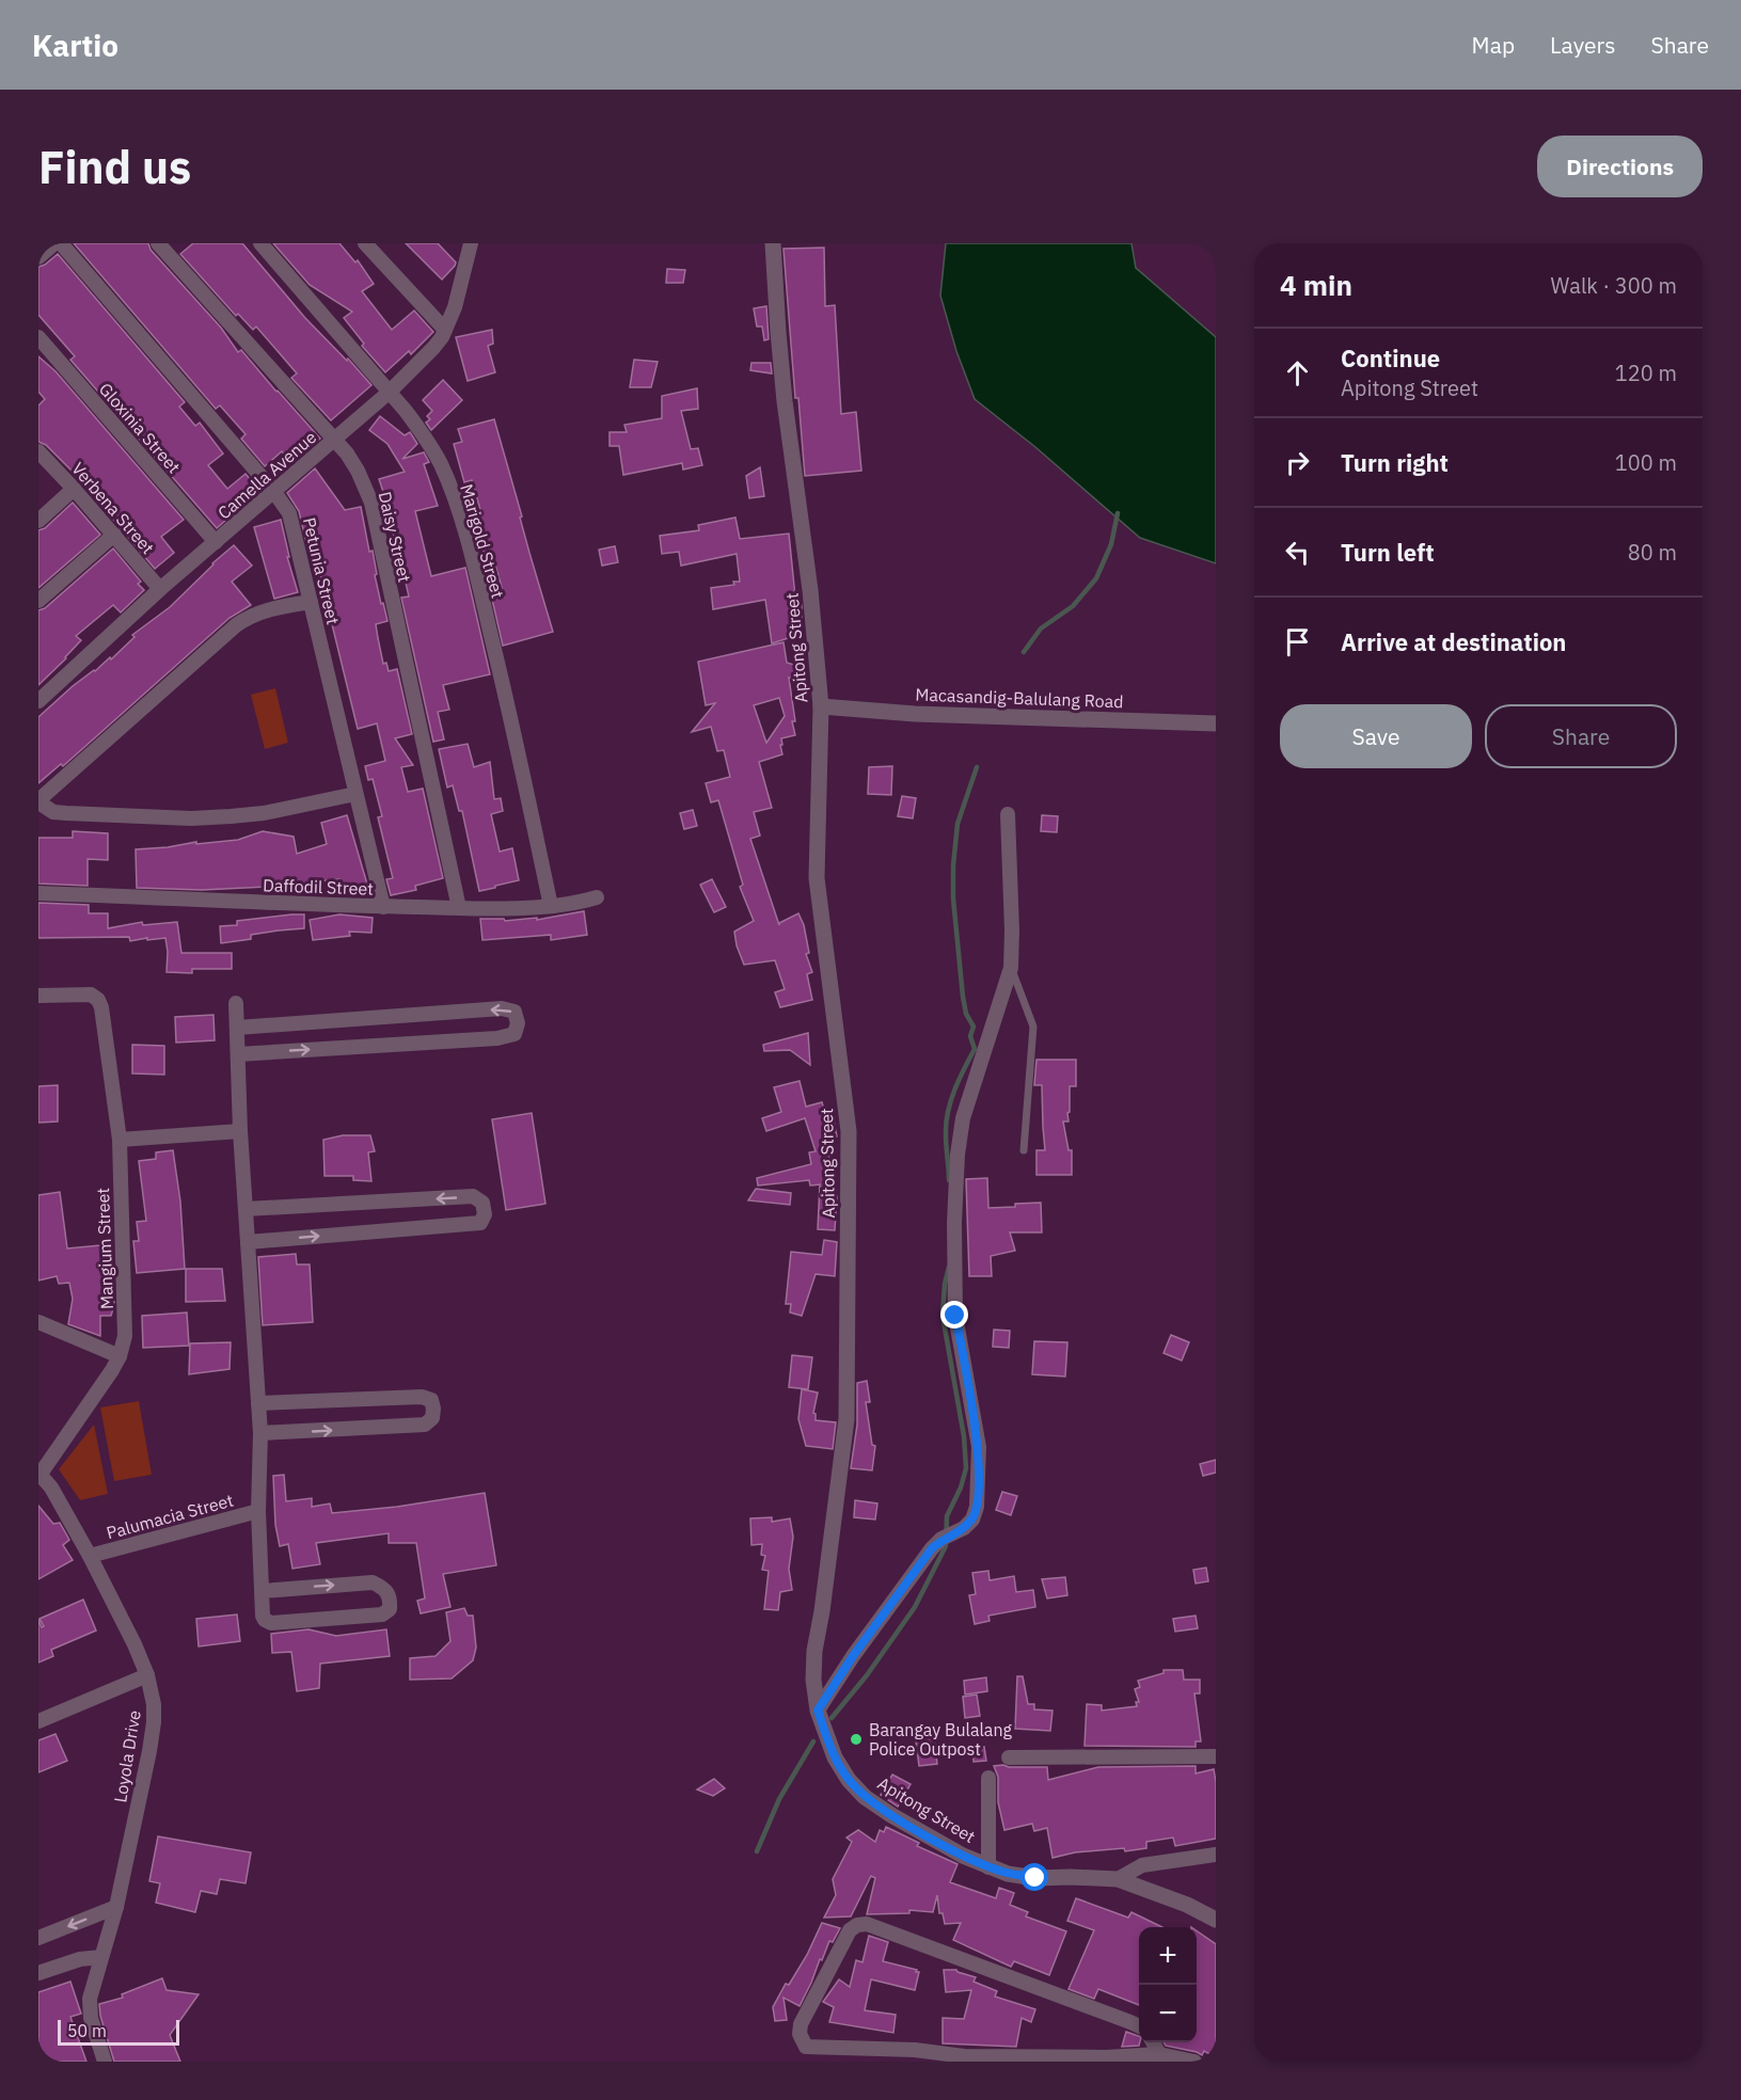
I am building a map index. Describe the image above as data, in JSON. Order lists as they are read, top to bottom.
{
  "streets": {
    "street": [
      "Gloxinia Street",
      "Camella Avenue",
      "Verbena Street",
      "Daisy Street",
      "Marigold Street",
      "Petunia Street",
      "Apitong Street",
      "Macasandig-Balulang Road",
      "Daffodil Street",
      "Mangium Street",
      "Palumacia Street",
      "Loyola Drive"
    ]
  },
  "crossings": [
    ["Gloxinia Street", "Camella Avenue"],
    ["Camella Avenue", "Verbena Street"],
    ["Camella Avenue", "Daisy Street"],
    ["Camella Avenue", "Marigold Street"],
    ["Camella Avenue", "Petunia Street"],
    ["Daisy Street", "Daffodil Street"],
    ["Marigold Street", "Daffodil Street"],
    ["Petunia Street", "Daffodil Street"],
    ["Apitong Street", "Macasandig-Balulang Road"],
    ["Mangium Street", "Loyola Drive"],
    ["Palumacia Street", "Loyola Drive"]
  ],
  "places": ["Barangay Bulalang Police Outpost"],
  "scale_bar": "50 m",
  "page": {
    "header": "Kartio",
    "nav": ["Map", "Layers", "Share"],
    "buttons": [
      "Directions",
      ["Save", "Share"]
    ],
    "title": "Find us",
    "heading": ["4 min", "Walk · 300 m"],
    "list": [
      ["Continue", "Apitong Street", "120 m"],
      ["Turn right", "100 m"],
      ["Turn left", "80 m"],
      "Arrive at destination"
    ],
    "map_buttons": ["+", "−"],
    "scale": "50 m"
  }
}
